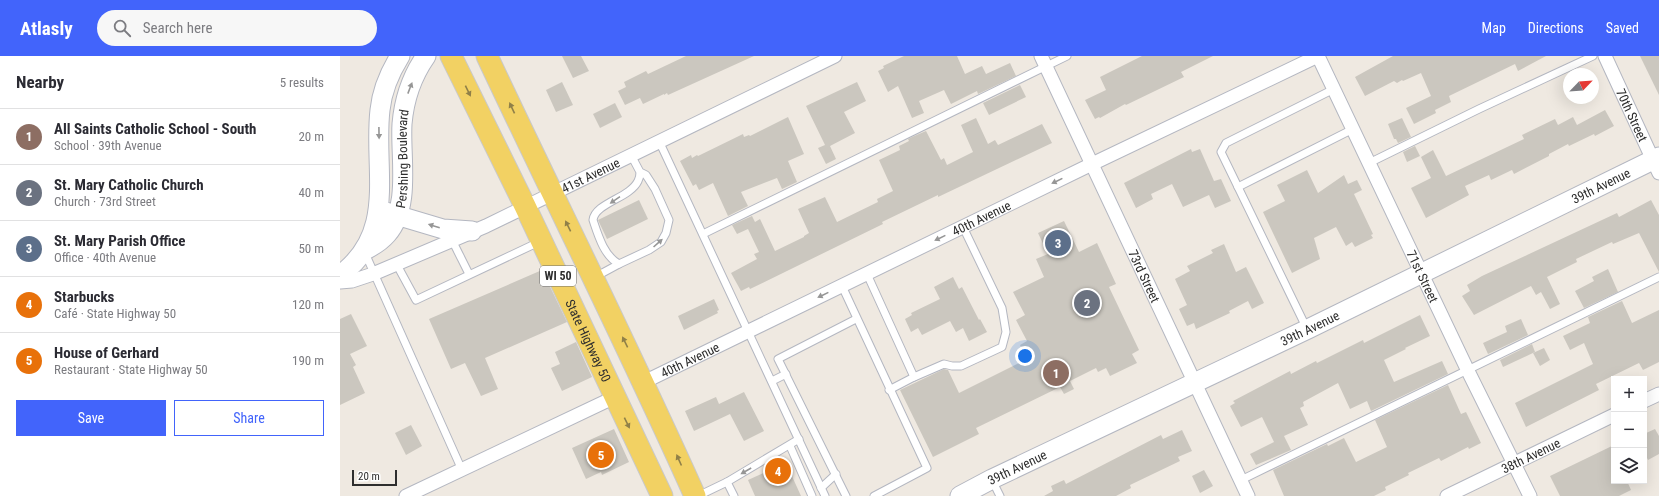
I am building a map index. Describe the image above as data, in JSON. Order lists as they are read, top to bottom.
{
  "streets": {
    "main road": [
      "Pershing Boulevard",
      "39th Avenue",
      "WI 50",
      "State Highway 50"
    ],
    "street": [
      "70th Street",
      "41st Avenue",
      "40th Avenue",
      "73rd Street",
      "71st Street",
      "38th Avenue"
    ]
  },
  "crossings": [
    ["70th Street", "39th Avenue"],
    ["41st Avenue", "WI 50"],
    ["41st Avenue", "State Highway 50"],
    ["39th Avenue", "73rd Street"],
    ["39th Avenue", "71st Street"],
    ["40th Avenue", "WI 50"],
    ["40th Avenue", "73rd Street"],
    ["40th Avenue", "71st Street"],
    ["71st Street", "38th Avenue"]
  ],
  "one_way": ["40th Avenue"],
  "scale_bar": "20 m",
  "north": "top right",
  "page": {
    "header": "Atlasly",
    "search": "Search here",
    "nav": ["Map", "Directions", "Saved"],
    "heading": ["Nearby", "5 results"],
    "list": [
      {
        "mark": "1",
        "name": "All Saints Catholic School - South",
        "note": "School · 39th Avenue",
        "value": "20 m"
      },
      {
        "mark": "2",
        "name": "St. Mary Catholic Church",
        "note": "Church · 73rd Street",
        "value": "40 m"
      },
      {
        "mark": "3",
        "name": "St. Mary Parish Office",
        "note": "Office · 40th Avenue",
        "value": "50 m"
      },
      {
        "mark": "4",
        "name": "Starbucks",
        "note": "Café · State Highway 50",
        "value": "120 m"
      },
      {
        "mark": "5",
        "name": "House of Gerhard",
        "note": "Restaurant · State Highway 50",
        "value": "190 m"
      }
    ],
    "pins": [
      "3",
      "2",
      "1",
      "5",
      "4"
    ],
    "map_buttons": ["+", "−"],
    "buttons": ["Save", "Share"],
    "scale": "20 m"
  }
}
